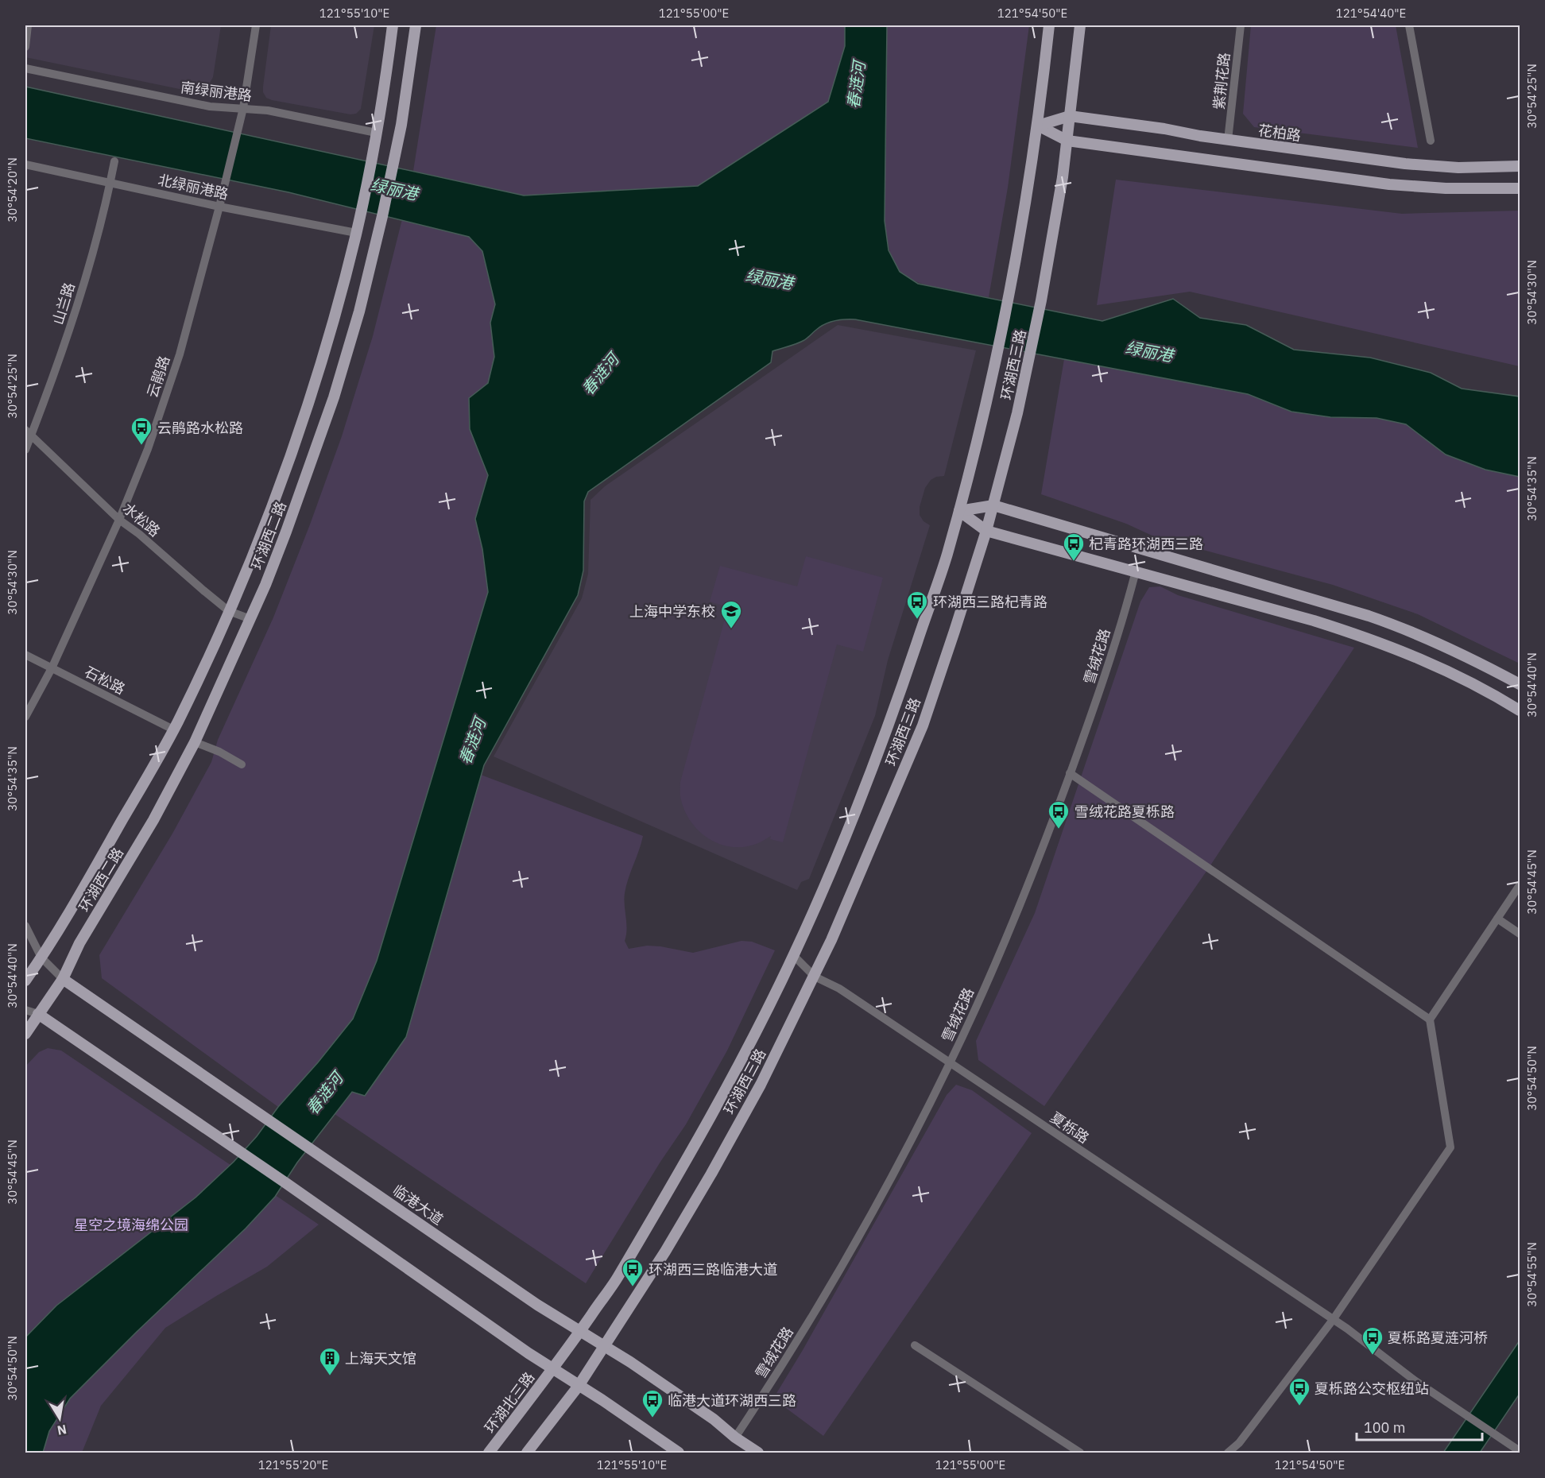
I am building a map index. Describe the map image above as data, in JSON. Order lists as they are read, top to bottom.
{
  "streets": {
    "main road": [
      "花柏路",
      "环湖西三路",
      "环湖西二路",
      "临港大道",
      "环湖北三路"
    ],
    "street": [
      "紫荆花路",
      "南绿丽港路",
      "北绿丽港路",
      "山兰路",
      "云鹃路",
      "水松路",
      "雪绒花路",
      "石松路",
      "夏栎路"
    ]
  },
  "crossings": [
    ["紫荆花路", "花柏路"],
    ["南绿丽港路", "云鹃路"],
    ["南绿丽港路", "环湖西二路"],
    ["花柏路", "环湖西三路"],
    ["北绿丽港路", "山兰路"],
    ["北绿丽港路", "云鹃路"],
    ["北绿丽港路", "环湖西二路"],
    ["山兰路", "水松路"],
    ["环湖西三路", "夏栎路"],
    ["环湖西三路", "临港大道"],
    ["环湖西三路", "环湖北三路"],
    ["云鹃路", "水松路"],
    ["云鹃路", "石松路"],
    ["水松路", "环湖西二路"],
    ["环湖西二路", "石松路"],
    ["环湖西二路", "临港大道"],
    ["雪绒花路", "夏栎路"],
    ["雪绒花路", "临港大道"]
  ],
  "water": ["春涟河", "绿丽港"],
  "parks": ["星空之境海绵公园"],
  "places": {
    "bus stop": [
      "云鹃路水松路",
      "杞青路环湖西三路",
      "环湖西三路杞青路",
      "雪绒花路夏栎路",
      "环湖西三路临港大道",
      "夏栎路夏涟河桥",
      "夏栎路公交枢纽站",
      "临港大道环湖西三路"
    ],
    "school or university": ["上海中学东校"],
    "building": ["上海天文馆"]
  },
  "scale_bar": "100 m",
  "north": "bottom",
  "coordinates": [
    "121°55'10\"E",
    "121°55'00\"E",
    "121°54'50\"E",
    "121°54'40\"E",
    "30°54'25\"N",
    "30°54'20\"N",
    "30°54'30\"N",
    "30°54'35\"N",
    "30°54'40\"N",
    "30°54'45\"N",
    "30°54'50\"N",
    "30°54'55\"N",
    "121°55'20\"E"
  ]
}
